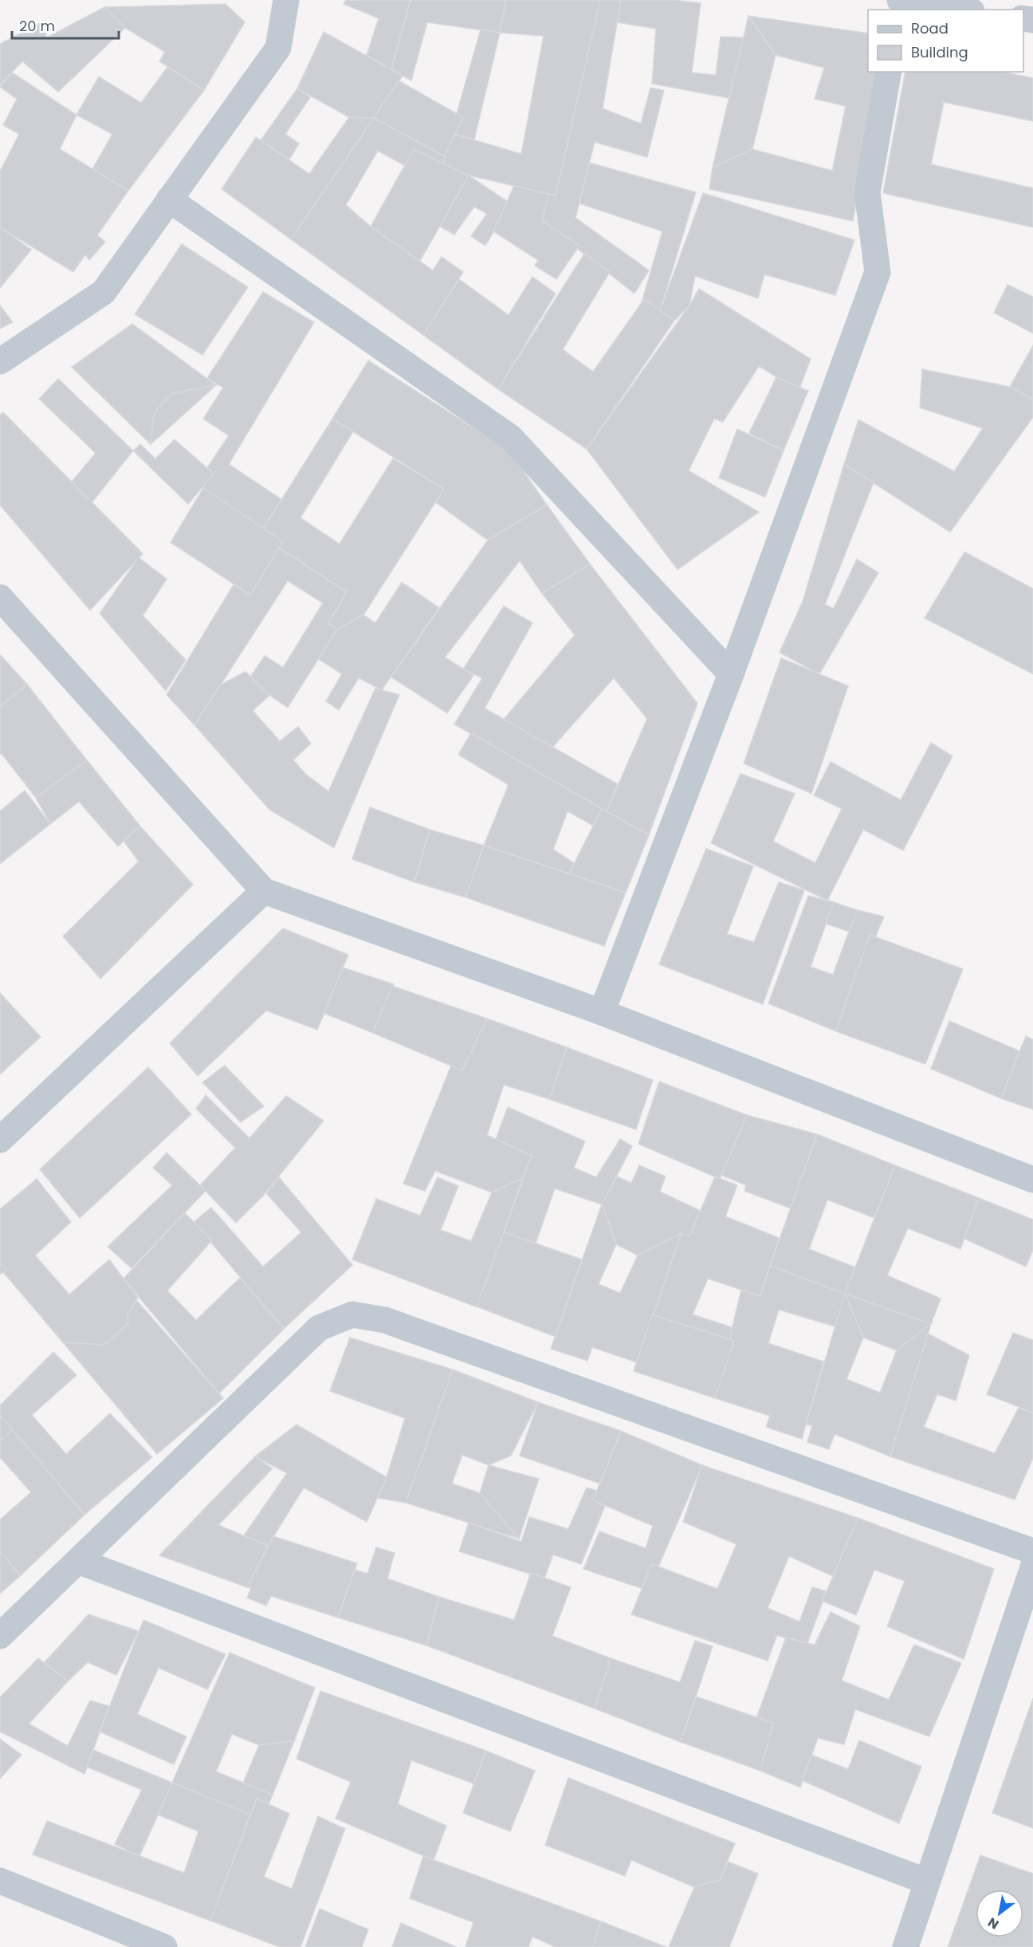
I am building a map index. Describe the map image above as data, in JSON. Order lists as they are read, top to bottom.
{
  "legend": ["Road", "Building"],
  "scale_bar": "20 m",
  "north": "bottom left"
}
